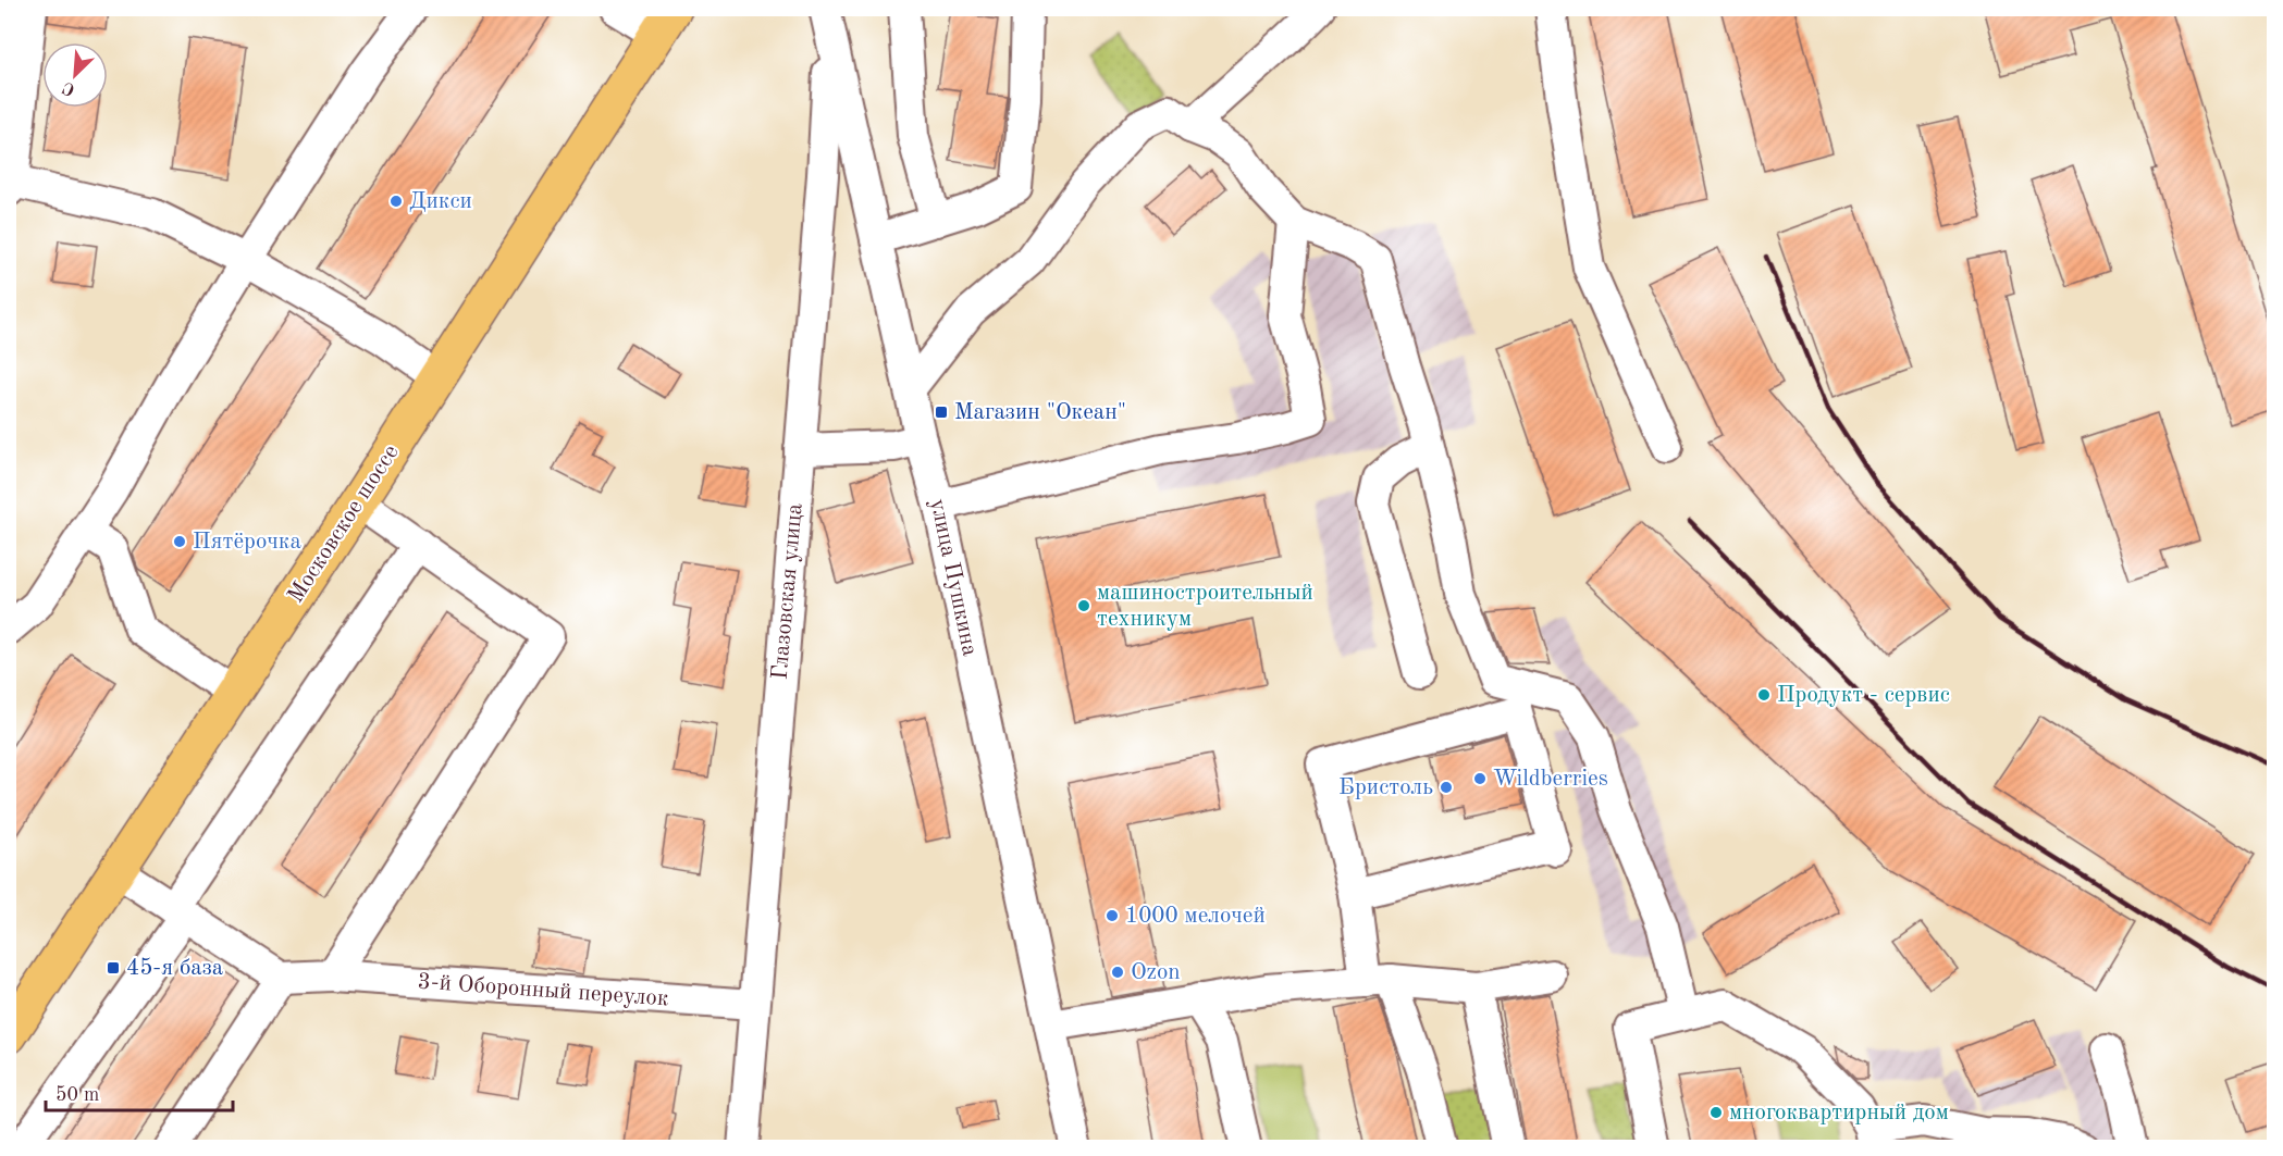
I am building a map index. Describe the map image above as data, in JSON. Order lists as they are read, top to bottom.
{
  "streets": {
    "main road": ["Московское шоссе"],
    "street": ["улица Пушкина", "Глазовская улица", "3-й Оборонный переулок"]
  },
  "crossings": [
    ["улица Пушкина", "Глазовская улица"],
    ["Глазовская улица", "3-й Оборонный переулок"]
  ],
  "places": {
    "other": [
      "Дикси",
      "Пятёрочка",
      "машиностроительный техникум",
      "Продукт - сервис",
      "Wildberries",
      "Бристоль",
      "1000 мелочей",
      "Ozon",
      "многоквартирный дом"
    ],
    "transit": ["Магазин \"Океан\"", "45-я база"]
  },
  "scale_bar": "50 m",
  "north": "bottom left"
}
